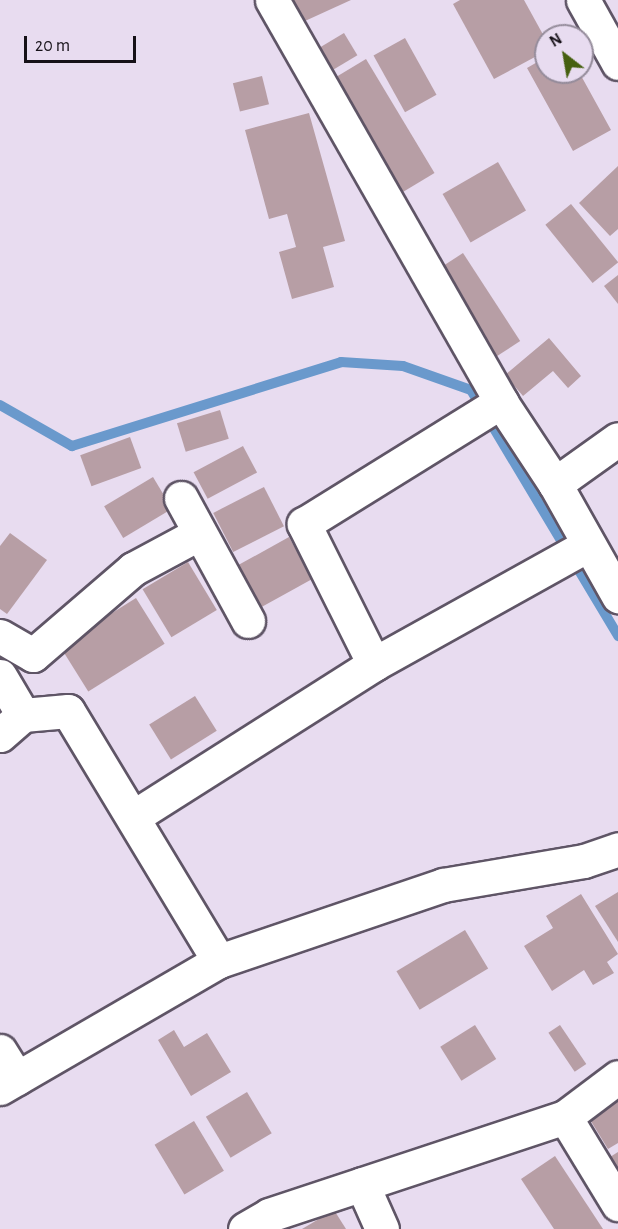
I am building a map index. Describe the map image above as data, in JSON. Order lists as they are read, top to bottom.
{
  "scale_bar": "20 m",
  "north": "top left"
}
